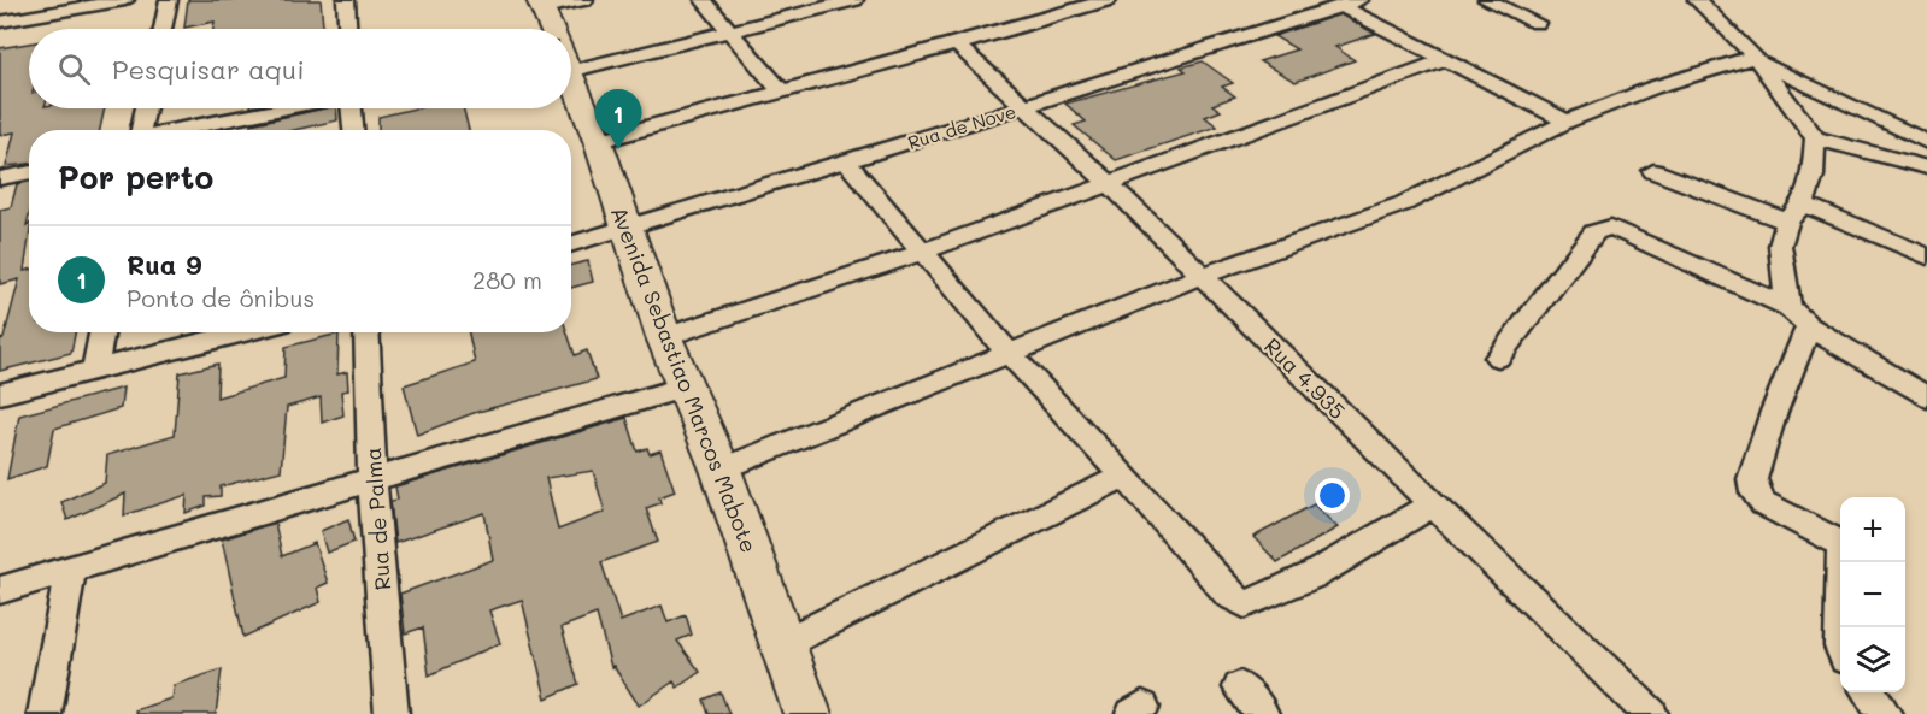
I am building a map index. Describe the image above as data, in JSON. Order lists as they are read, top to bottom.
{
  "streets": {
    "main road": ["Avenida Sebastiao Marcos Mabote"],
    "street": ["Rua de Nove", "Rua 4.935", "Rua de Palma"]
  },
  "crossings": [
    ["Rua de Nove", "Rua 4.935"],
    ["Rua de Nove", "Avenida Sebastiao Marcos Mabote"]
  ],
  "page": {
    "search": "Pesquisar aqui",
    "pins": "1",
    "heading": "Por perto",
    "list": [
      {
        "mark": "1",
        "name": "Rua 9",
        "note": "Ponto de ônibus",
        "value": "280 m"
      }
    ],
    "map_buttons": ["+", "−"]
  }
}
